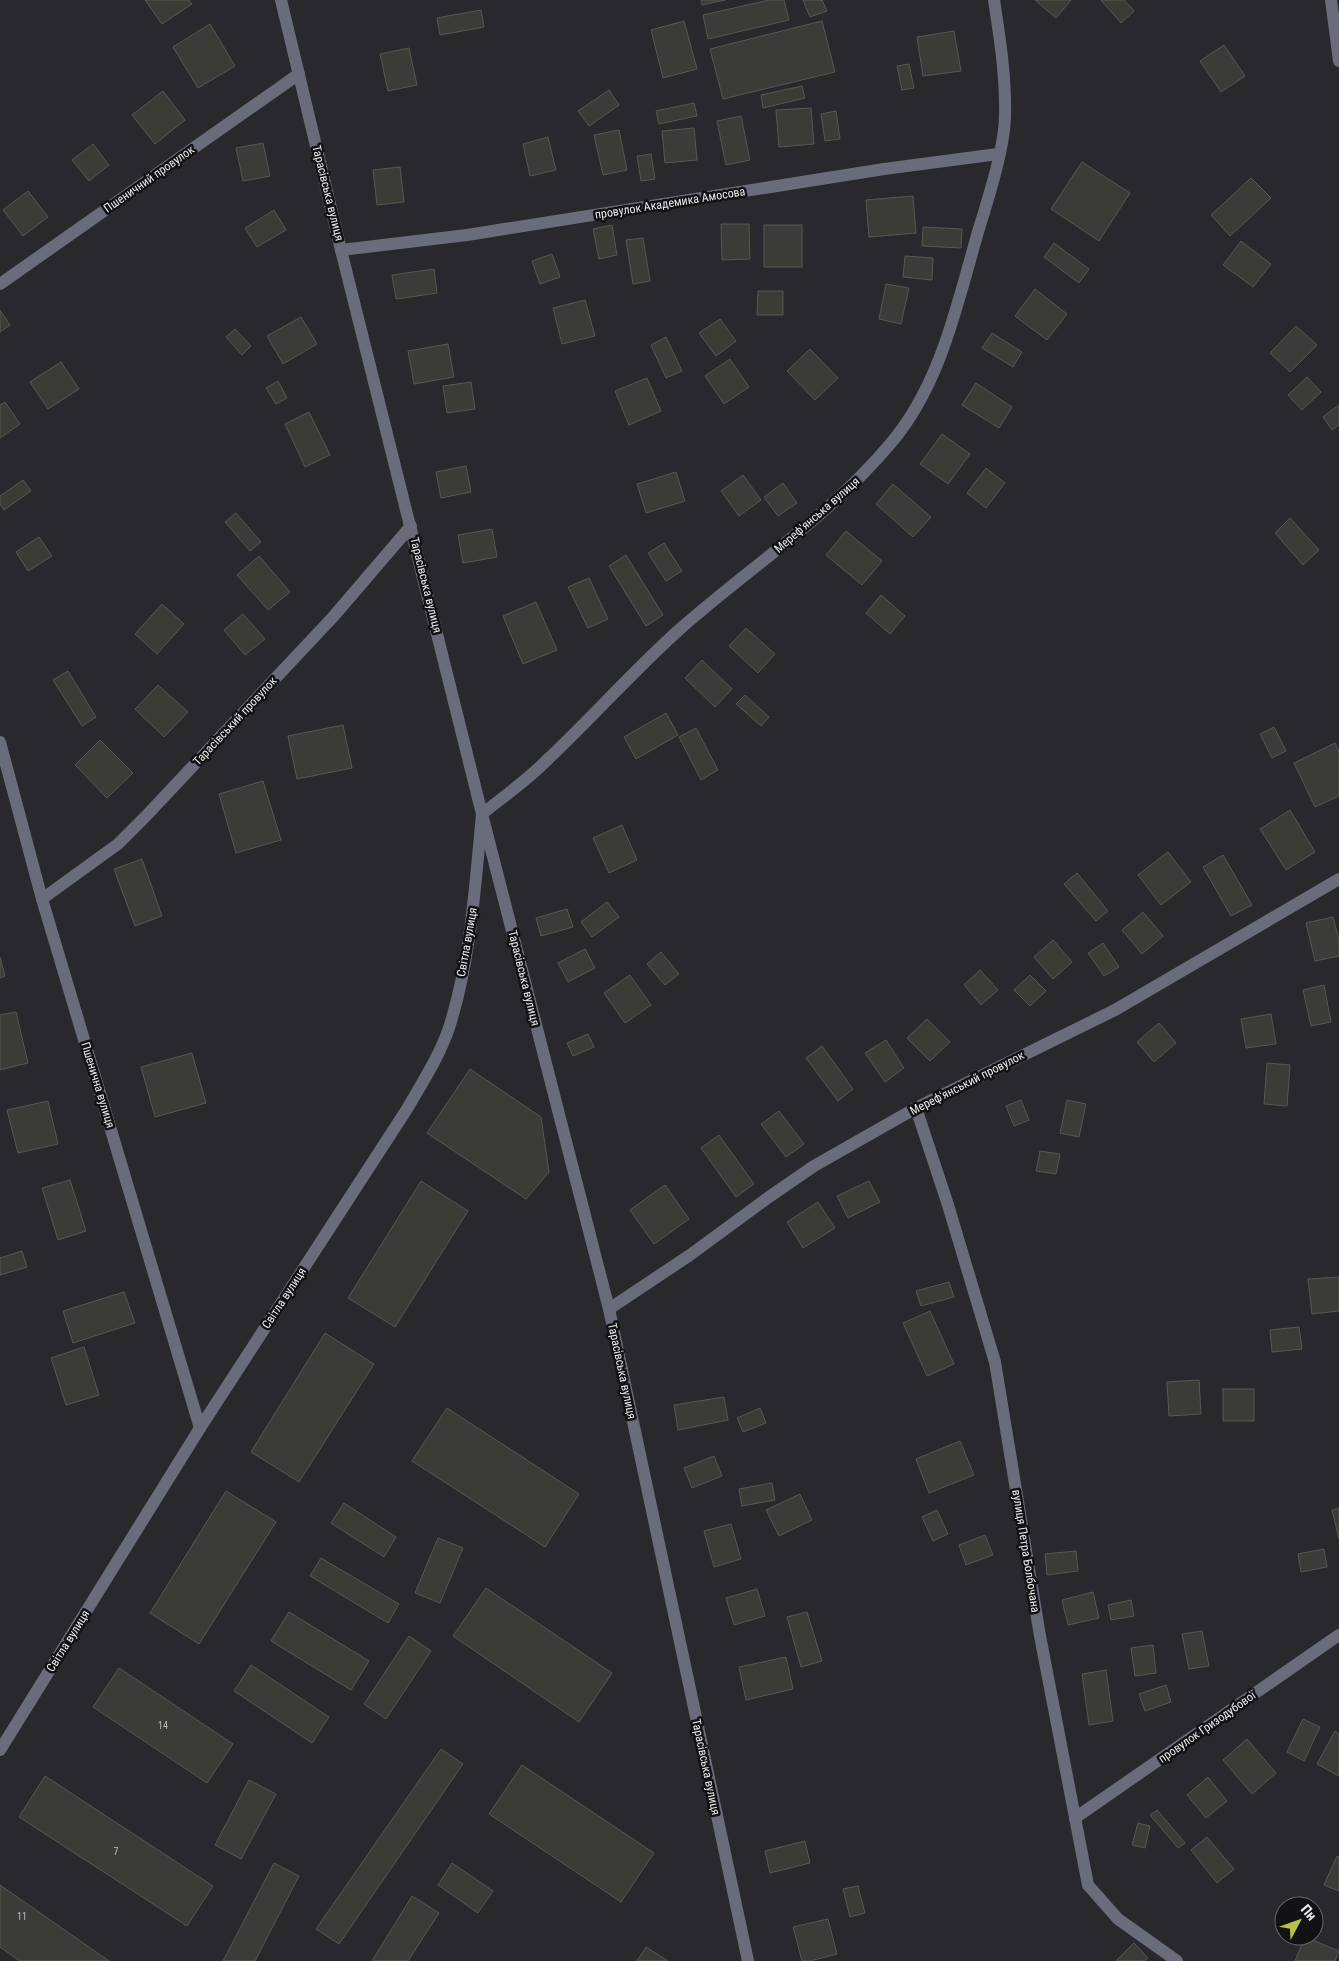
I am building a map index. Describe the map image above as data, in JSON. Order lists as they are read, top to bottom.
{
  "streets": {
    "street": [
      "Пшеничний провулок",
      "Тарасівська вулиця",
      "провулок Академика Амосова",
      "Мереф'янська вулиця",
      "Тарасівський провулок",
      "Світла вулиця",
      "Мереф'янський провулок",
      "Пшенична вулиця",
      "вулиця Петра Болбочана",
      "провулок Гризодубової"
    ]
  },
  "crossings": [
    ["Пшеничний провулок", "Тарасівська вулиця"],
    ["Тарасівська вулиця", "провулок Академика Амосова"],
    ["Тарасівська вулиця", "Мереф'янська вулиця"],
    ["Тарасівська вулиця", "Тарасівський провулок"],
    ["Тарасівська вулиця", "Світла вулиця"],
    ["Тарасівська вулиця", "Мереф'янський провулок"],
    ["провулок Академика Амосова", "Мереф'янська вулиця"],
    ["Мереф'янська вулиця", "Світла вулиця"],
    ["Тарасівський провулок", "Пшенична вулиця"],
    ["Світла вулиця", "Пшенична вулиця"],
    ["Мереф'янський провулок", "вулиця Петра Болбочана"],
    ["вулиця Петра Болбочана", "провулок Гризодубової"]
  ],
  "house_numbers": ["14", "7", "11"],
  "north": "top right"
}
